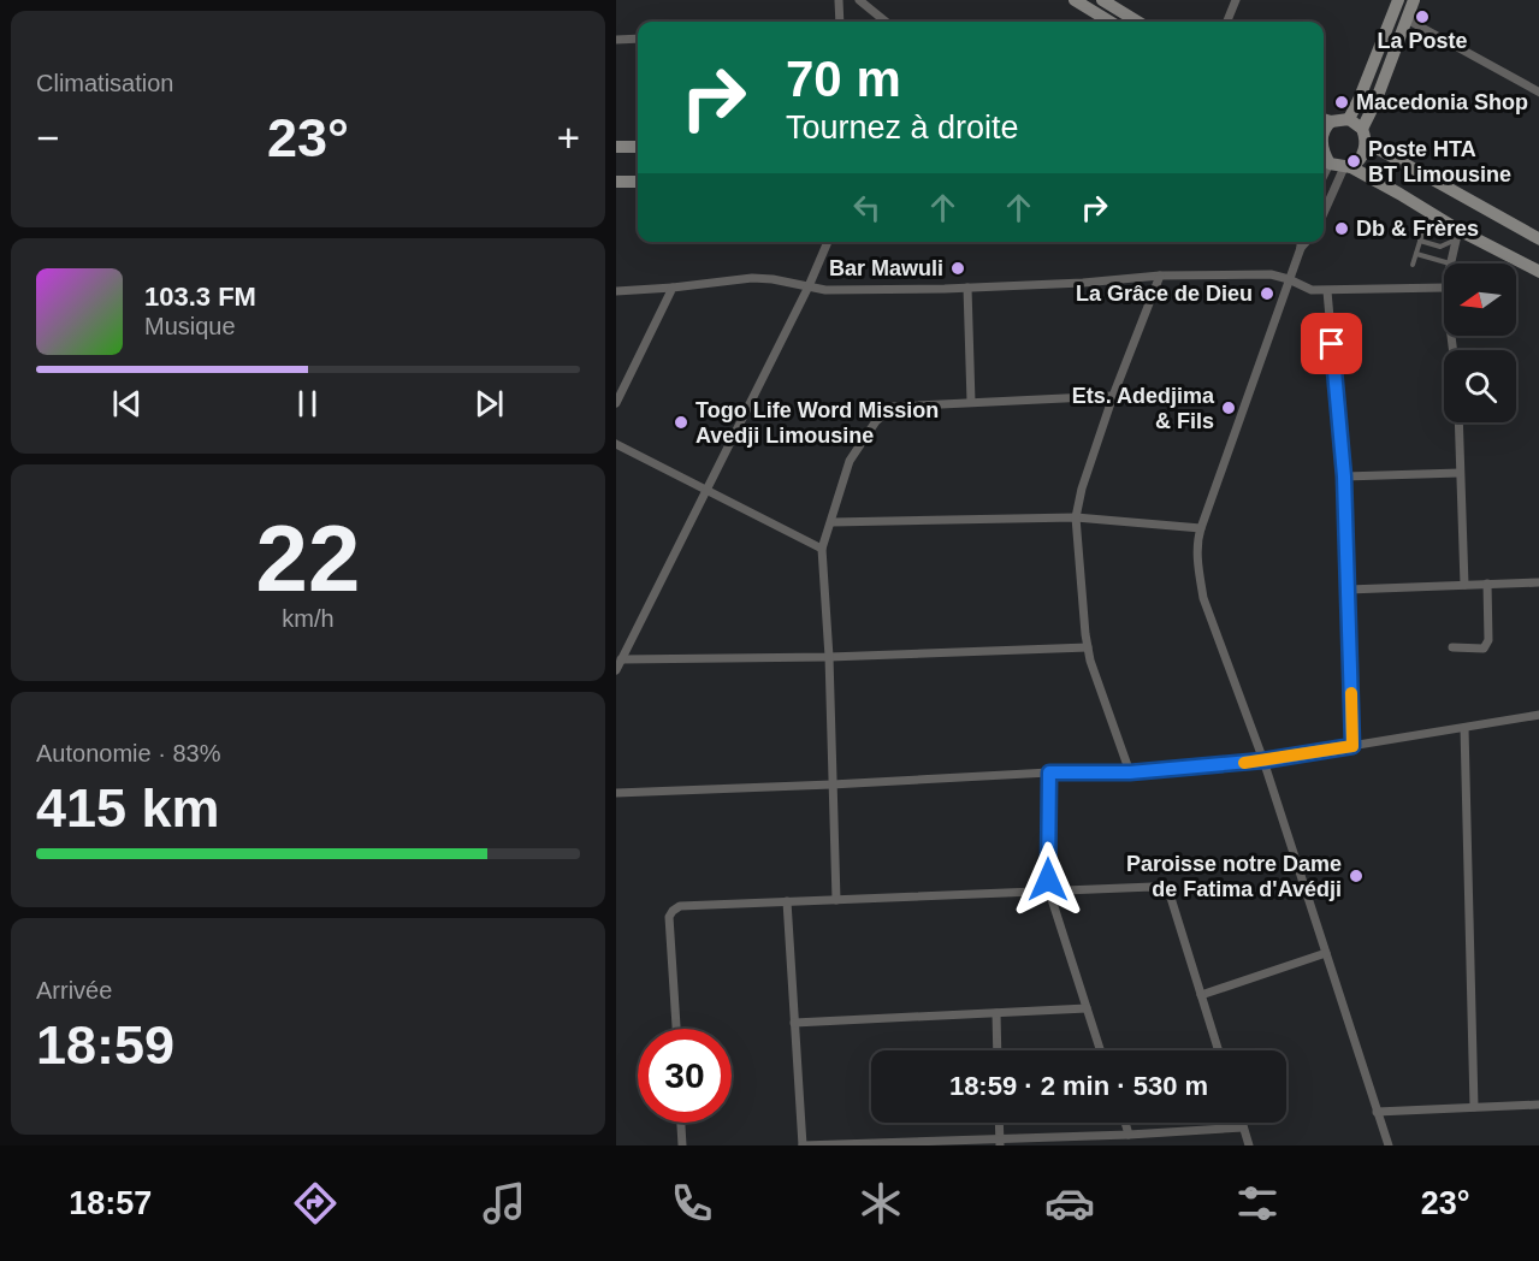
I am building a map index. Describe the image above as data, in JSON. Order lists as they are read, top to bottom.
{
  "places": [
    "La Poste",
    "Macedonia Shop",
    "Poste HTA BT Limousine",
    "Db & Frères",
    "Bar Mawuli",
    "La Grâce de Dieu",
    "Ets. Adedjima & Fils",
    "Togo Life Word Mission Avedji Limousine",
    "Paroisse notre Dame de Fatima d'Avédji"
  ],
  "north": "left",
  "page": {
    "tile": [
      "Climatisation",
      ["22", "km/h"],
      ["Autonomie · 83%", "415 km"],
      ["Arrivée", "18:59"]
    ],
    "turn": ["70 m", "Tournez à droite"],
    "heat": ["−", "23°", "+"],
    "song": ["103.3 FM", "Musique"],
    "limit": "30",
    "trip": "18:59 · 2 min · 530 m",
    "tabs": ["18:57", "23°"]
  }
}
